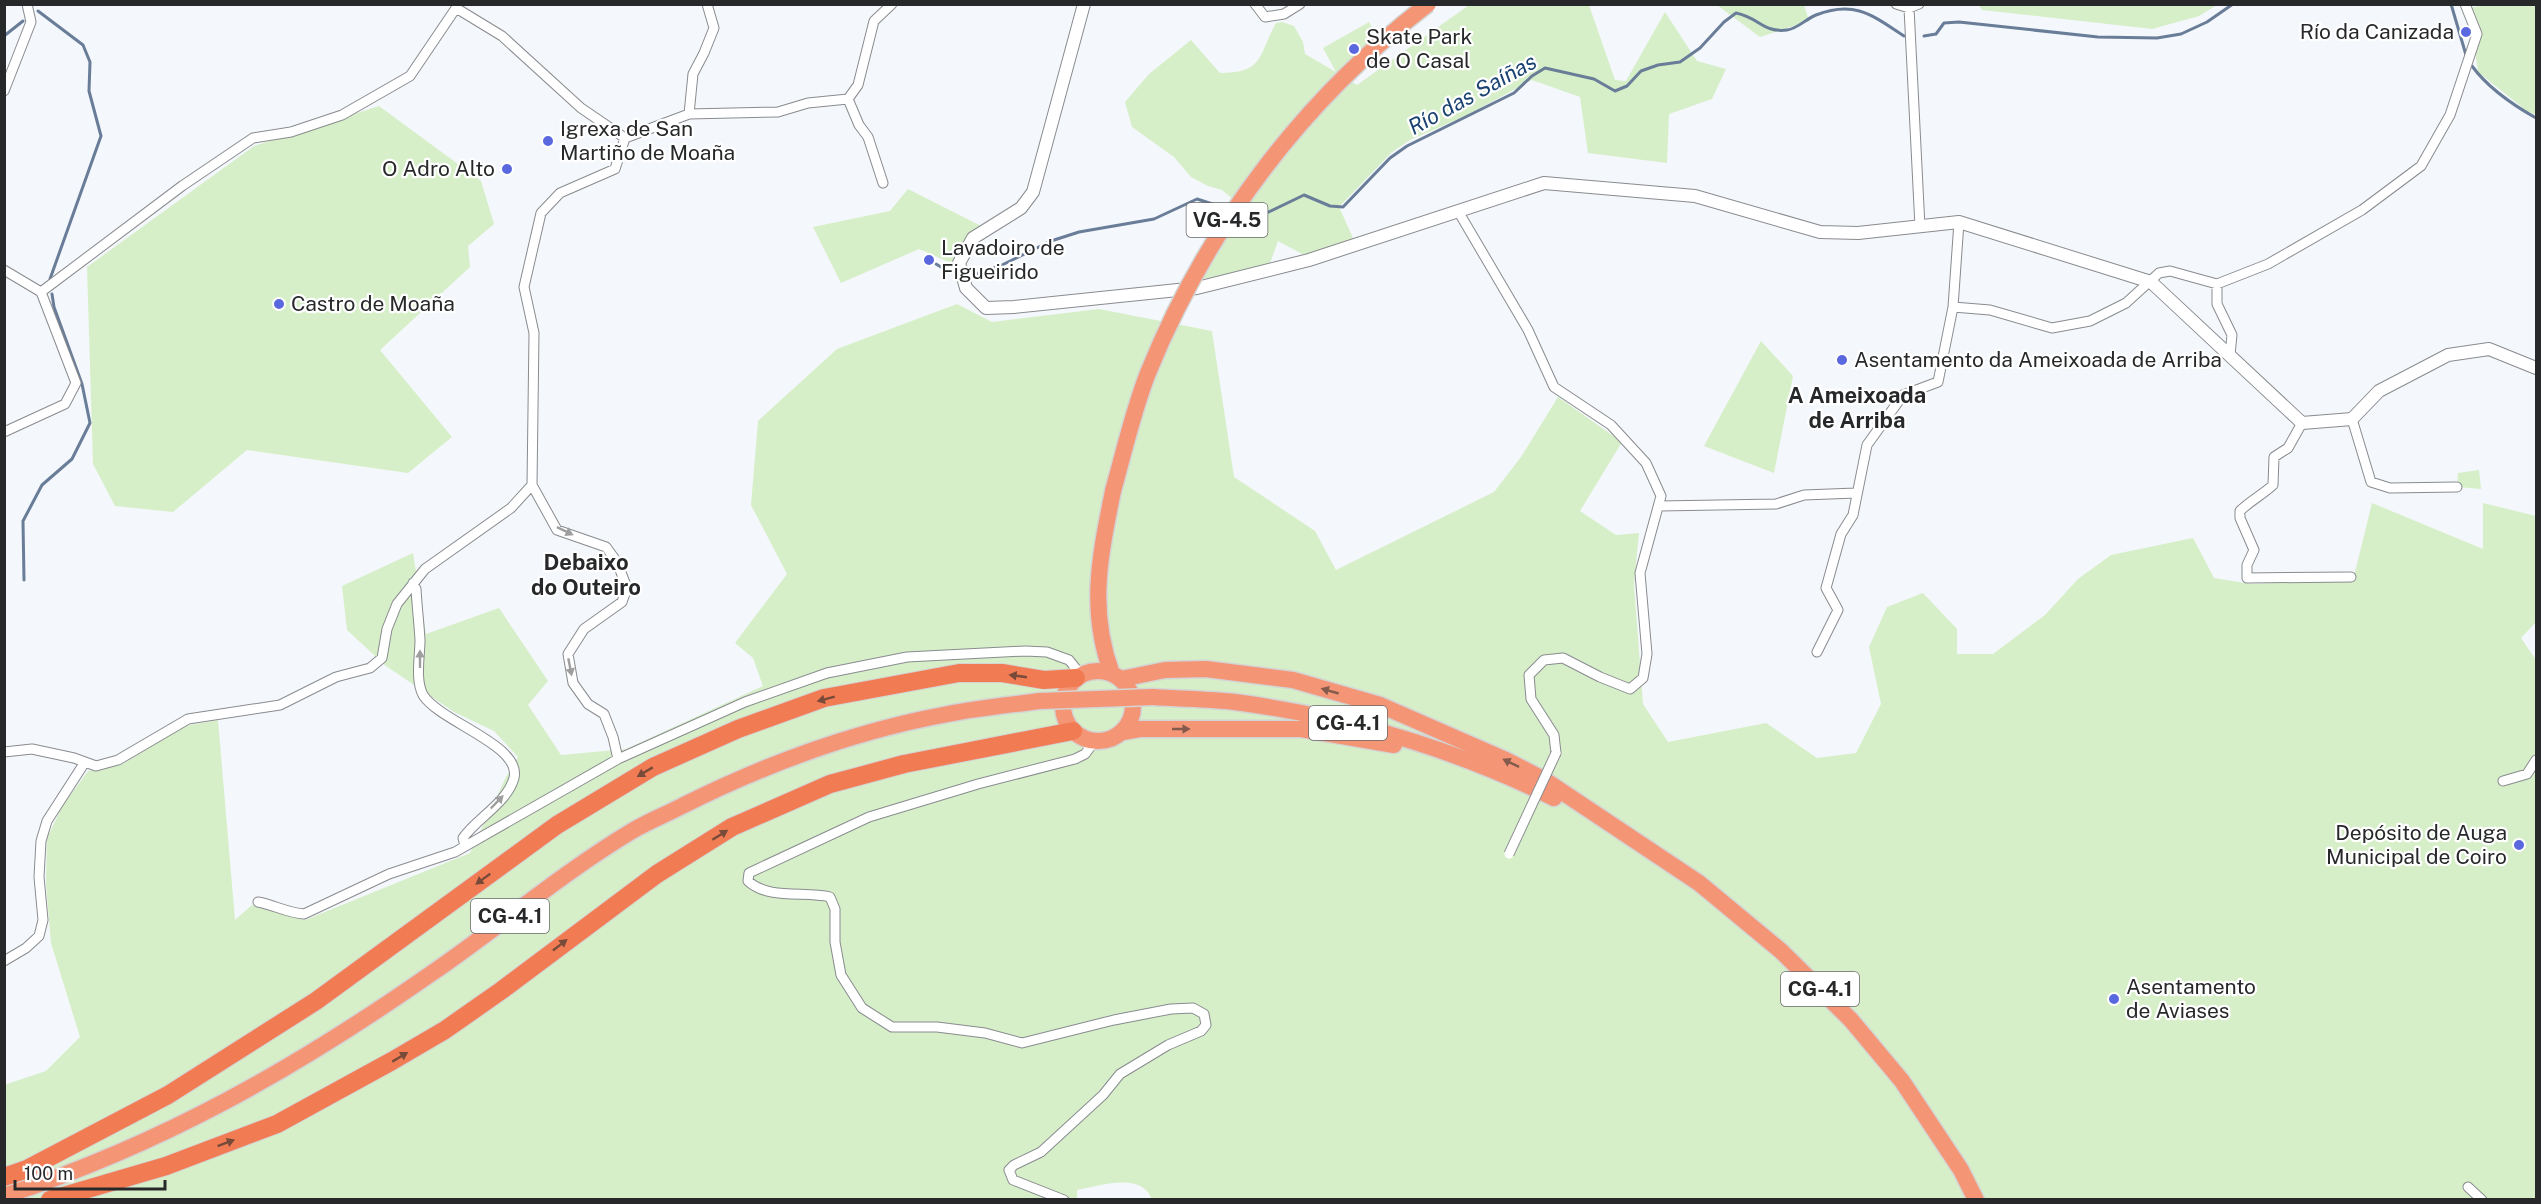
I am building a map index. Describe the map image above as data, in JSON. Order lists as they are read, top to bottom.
{
  "streets": {
    "highway": ["VG-4.5", "CG-4.1"]
  },
  "districts": ["A Ameixoada de Arriba", "Debaixo do Outeiro"],
  "water": ["Río das Saíñas"],
  "places": [
    "Río da Canizada",
    "Skate Park de O Casal",
    "Igrexa de San Martiño de Moaña",
    "O Adro Alto",
    "Lavadoiro de Figueirido",
    "Castro de Moaña",
    "Asentamento da Ameixoada de Arriba",
    "Depósito de Auga Municipal de Coiro",
    "Asentamento de Aviases"
  ],
  "scale_bar": "100 m"
}
